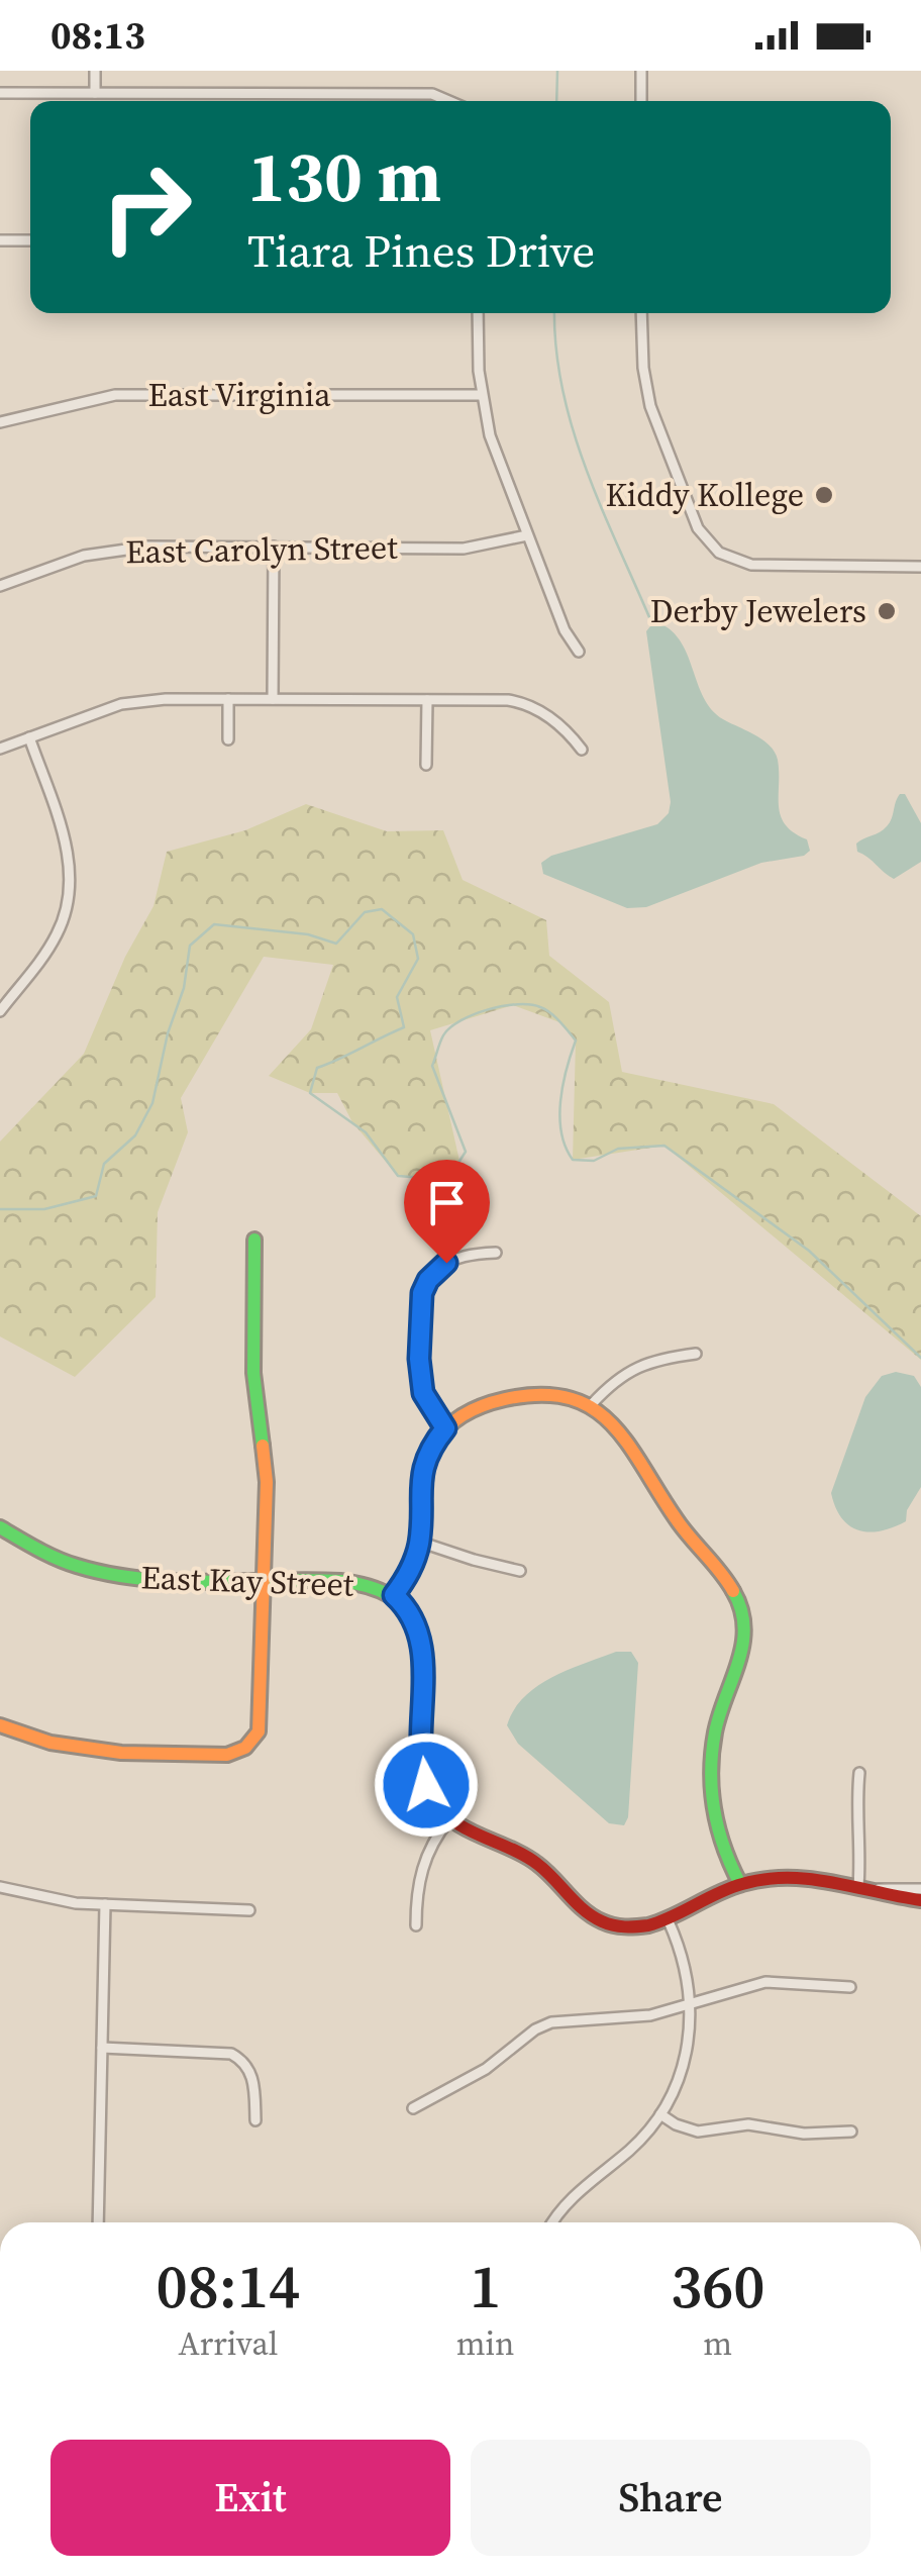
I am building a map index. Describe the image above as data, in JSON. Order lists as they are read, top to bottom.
{
  "streets": {
    "street": ["East Virginia", "East Carolyn Street", "East Kay Street"]
  },
  "places": ["Kiddy Kollege", "Derby Jewelers"],
  "page": {
    "status": "08:13",
    "turn": ["130 m", "Tiara Pines Drive"],
    "eta": [
      "08:14",
      "Arrival",
      "1",
      "min",
      "360",
      "m"
    ],
    "buttons": ["Exit", "Share"]
  }
}
